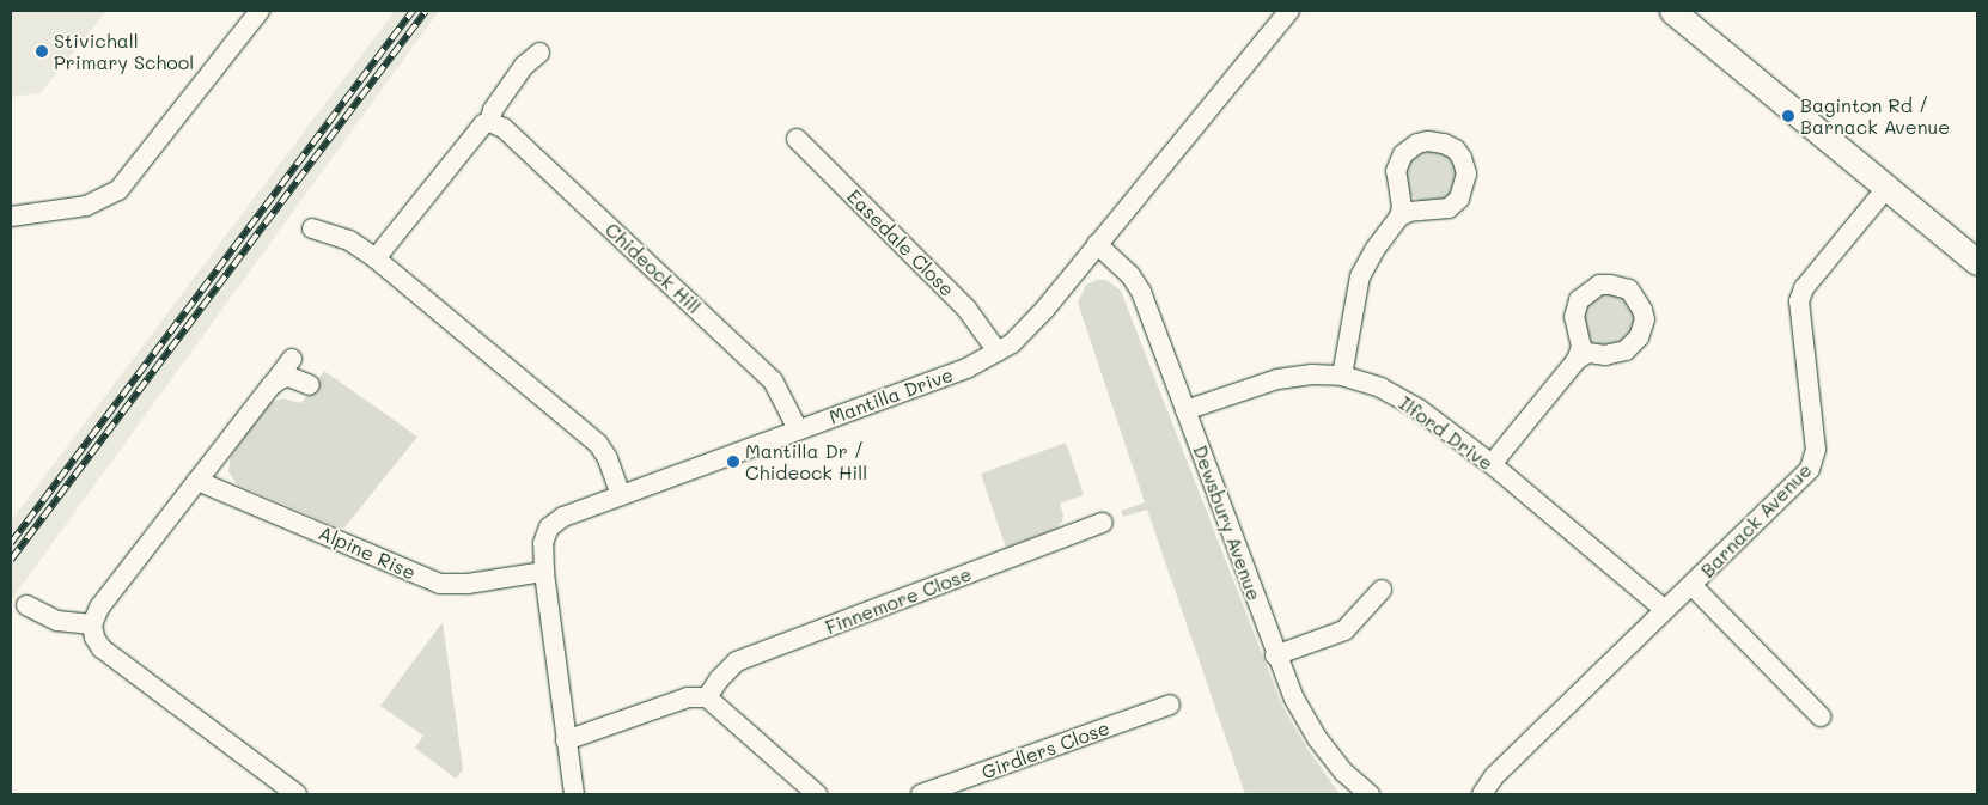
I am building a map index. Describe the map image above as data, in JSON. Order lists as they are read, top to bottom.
{
  "streets": {
    "street": [
      "Easedale Close",
      "Chideock Hill",
      "Mantilla Drive",
      "Ilford Drive",
      "Barnack Avenue",
      "Dewsbury Avenue",
      "Alpine Rise",
      "Finnemore Close",
      "Girdlers Close"
    ]
  },
  "crossings": [
    ["Easedale Close", "Mantilla Drive"],
    ["Chideock Hill", "Mantilla Drive"],
    ["Mantilla Drive", "Dewsbury Avenue"],
    ["Mantilla Drive", "Alpine Rise"],
    ["Ilford Drive", "Barnack Avenue"],
    ["Ilford Drive", "Dewsbury Avenue"]
  ],
  "places": ["Stivichall Primary School", "Baginton Rd / Barnack Avenue", "Mantilla Dr / Chideock Hill"]
}
